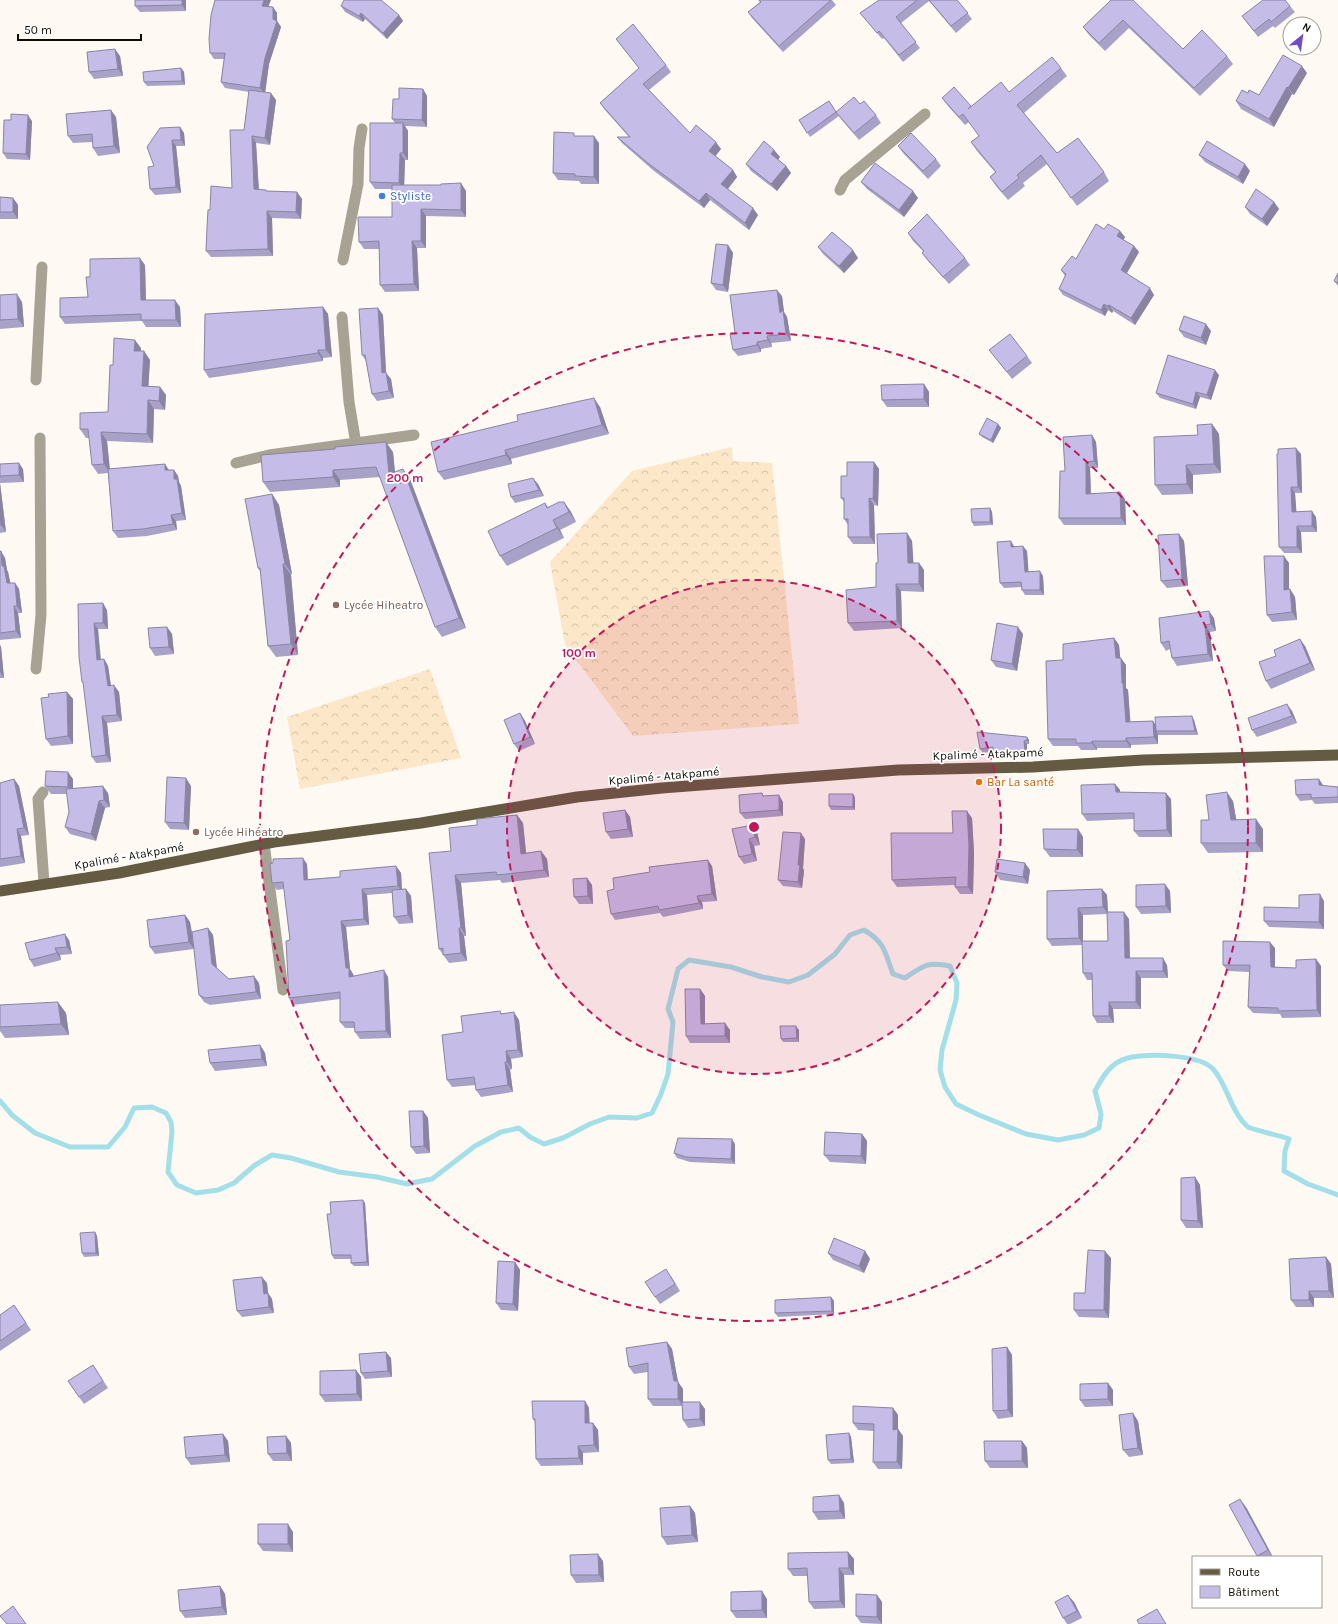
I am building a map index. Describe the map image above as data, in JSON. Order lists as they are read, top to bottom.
{
  "streets": {
    "main road": ["Kpalimé - Atakpamé"]
  },
  "places": [
    "Styliste",
    "Lycée Hiheatro",
    "Bar La santé",
    "Lycée Hihéatro"
  ],
  "legend": ["Route", "Bâtiment"],
  "scale_bar": "50 m",
  "north": "top right",
  "rings": ["200 m", "100 m"]
}
